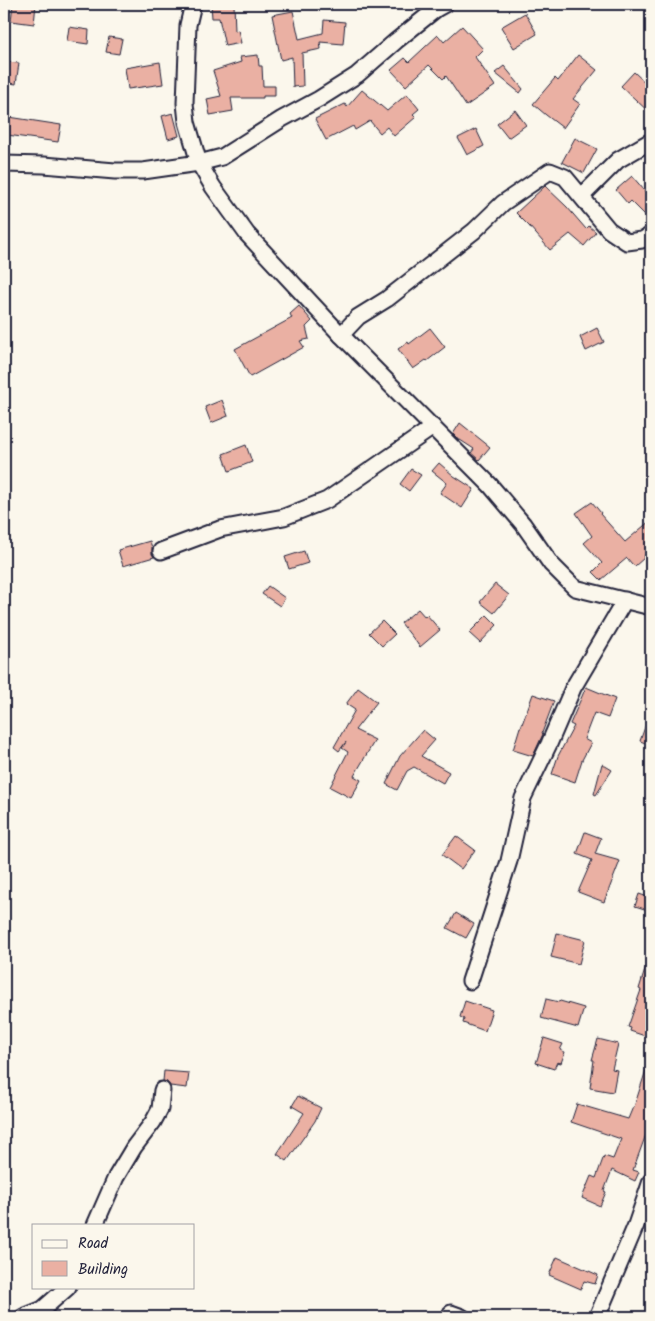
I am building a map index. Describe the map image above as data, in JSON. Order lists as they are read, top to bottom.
{
  "legend": ["Road", "Building"]
}
